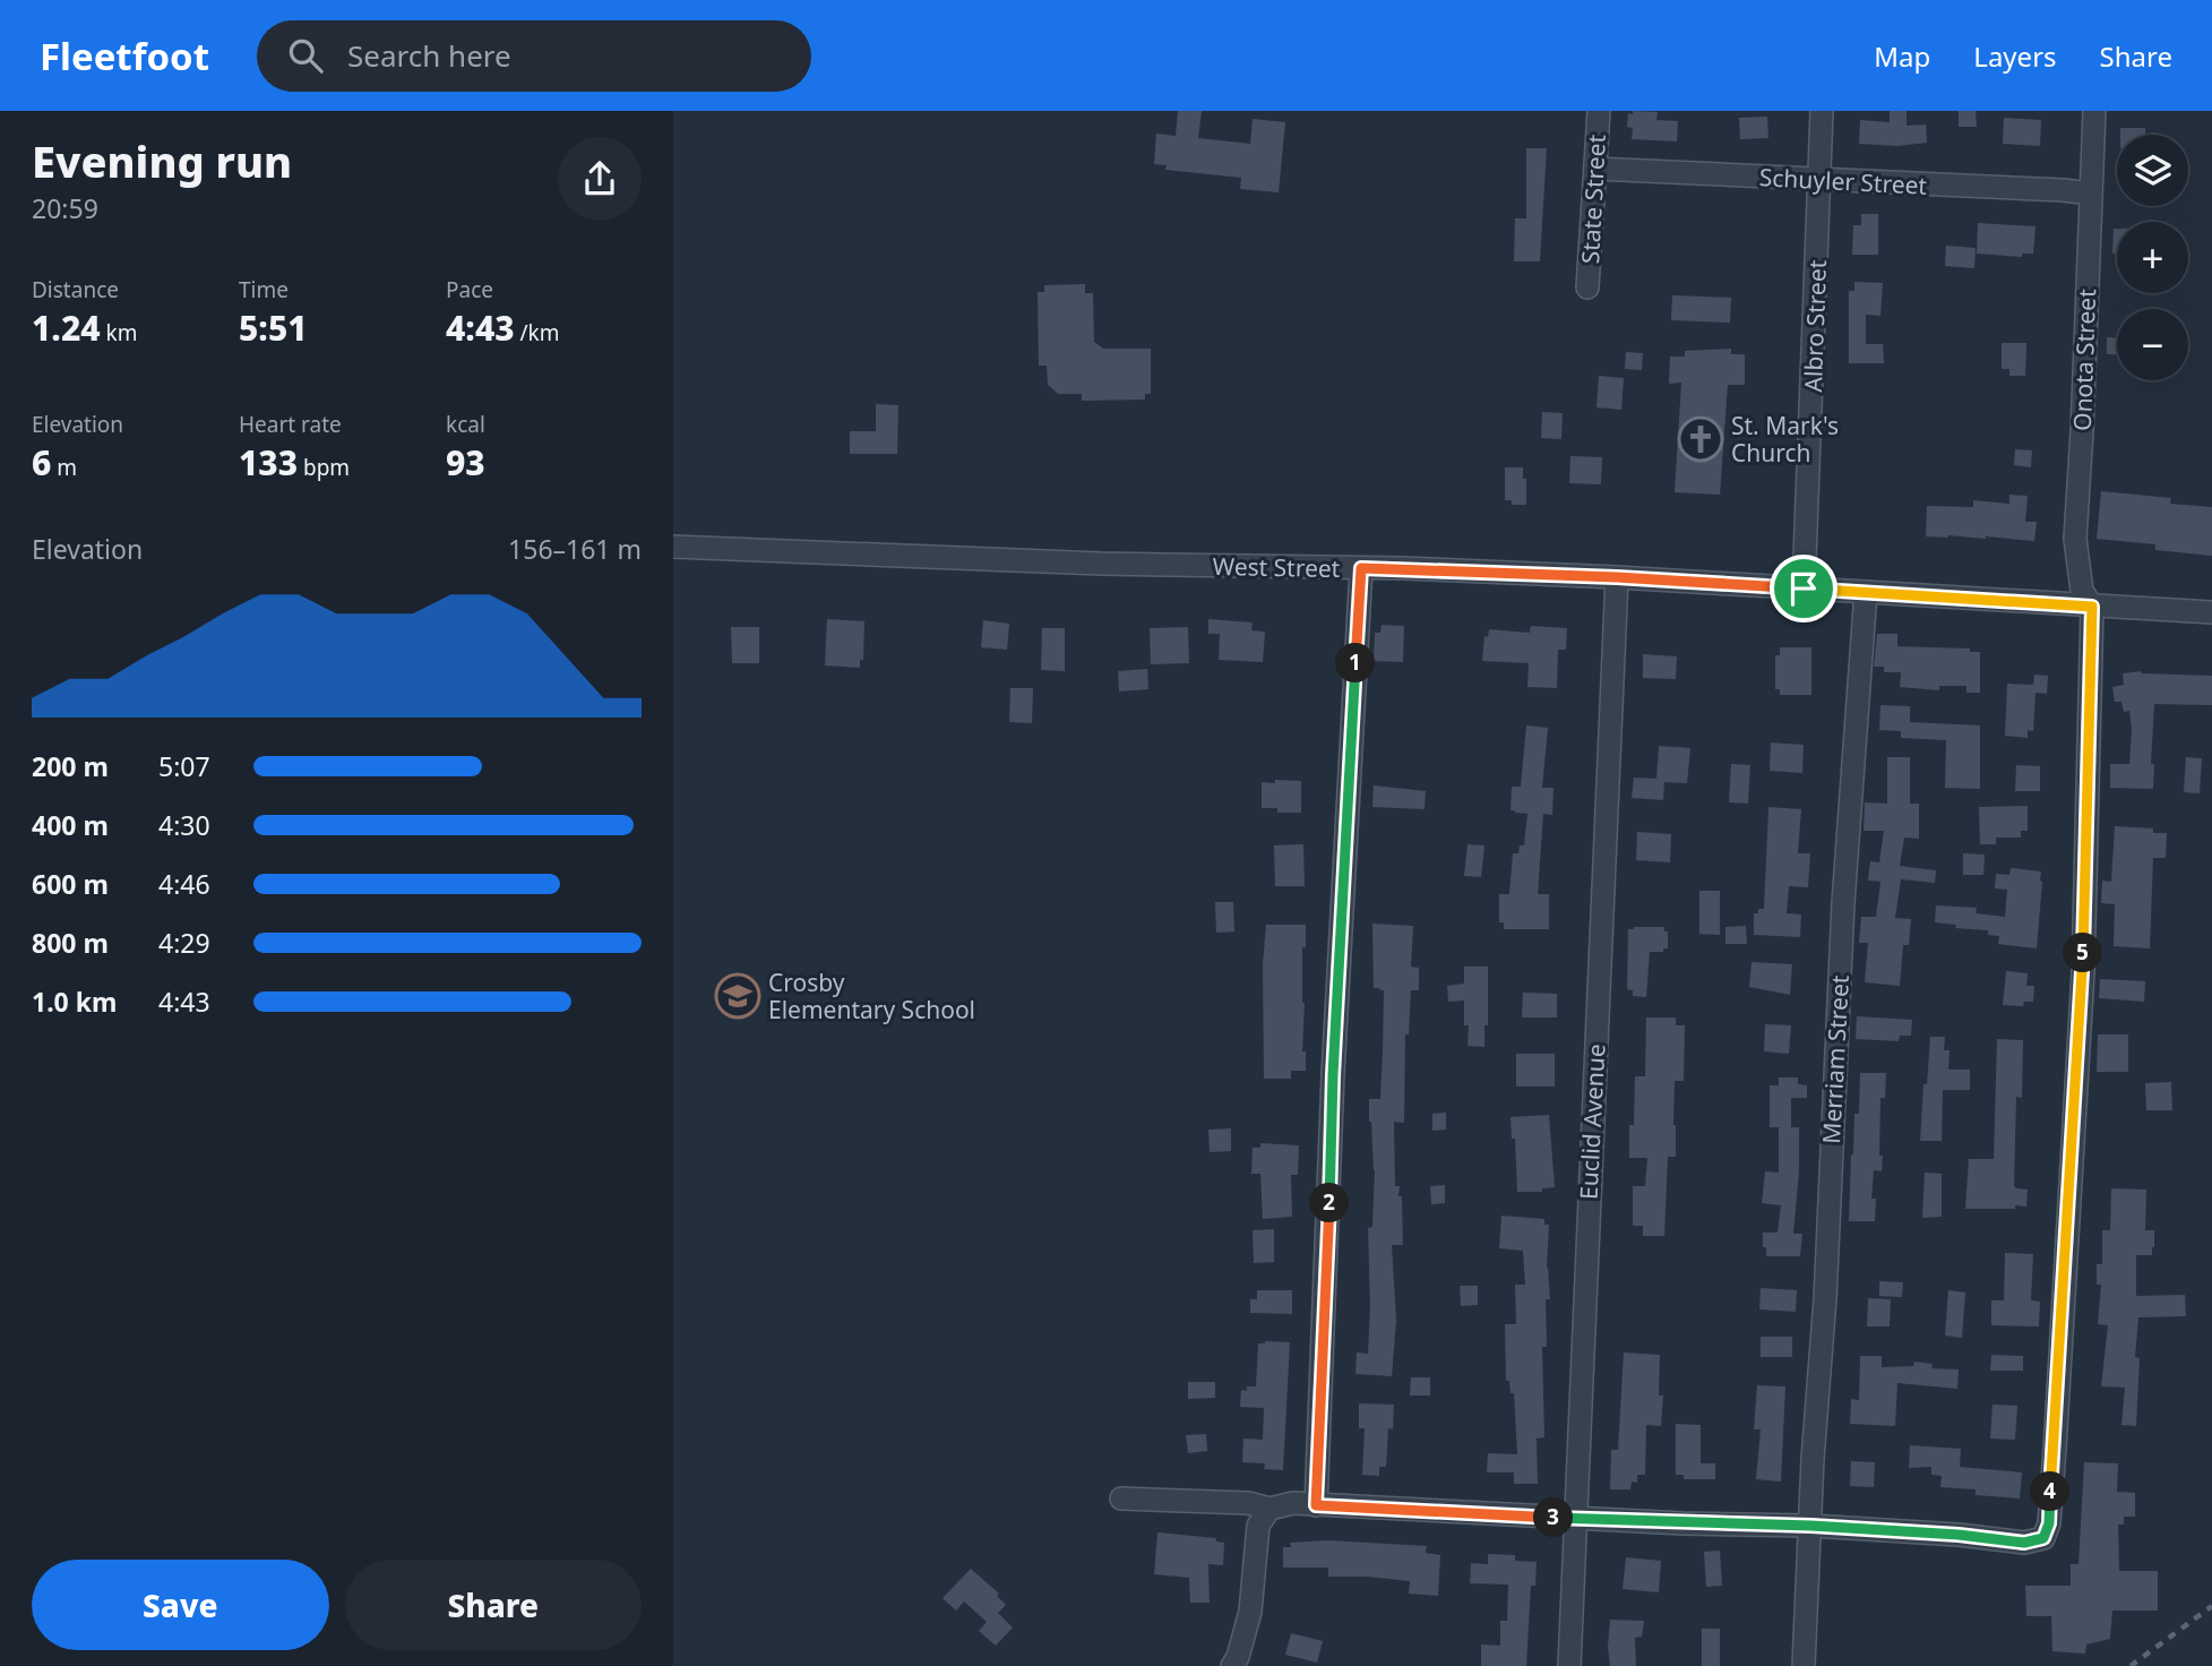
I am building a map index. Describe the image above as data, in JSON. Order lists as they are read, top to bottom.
{
  "streets": {
    "street": [
      "Schuyler Street",
      "State Street",
      "Albro Street",
      "Onota Street",
      "West Street",
      "Merriam Street",
      "Euclid Avenue"
    ]
  },
  "crossings": [
    ["Schuyler Street", "State Street"],
    ["Schuyler Street", "Albro Street"],
    ["Schuyler Street", "Onota Street"],
    ["Albro Street", "West Street"],
    ["Onota Street", "West Street"],
    ["West Street", "Merriam Street"],
    ["West Street", "Euclid Avenue"]
  ],
  "places": {
    "church": ["St. Mark's Church"],
    "school or university": ["Crosby Elementary School"]
  },
  "page": {
    "header": "Fleetfoot",
    "search": "Search here",
    "nav": ["Map", "Layers", "Share"],
    "heading": ["Evening run", "20:59"],
    "map_buttons": ["+", "−"],
    "stats": [
      ["Distance", "1.24 km"],
      ["Time", "5:51"],
      ["Pace", "4:43 /km"],
      ["Elevation", "6 m"],
      ["Heart rate", "133 bpm"],
      ["kcal", "93"]
    ],
    "chart": ["Elevation", "156–161 m"],
    "pins": [
      "1",
      "5",
      "2",
      "4",
      "3"
    ],
    "list": [
      {
        "name": "200 m",
        "note": "5:07"
      },
      {
        "name": "400 m",
        "note": "4:30"
      },
      {
        "name": "600 m",
        "note": "4:46"
      },
      {
        "name": "800 m",
        "note": "4:29"
      },
      {
        "name": "1.0 km",
        "note": "4:43"
      }
    ],
    "buttons": ["Save", "Share"]
  }
}
